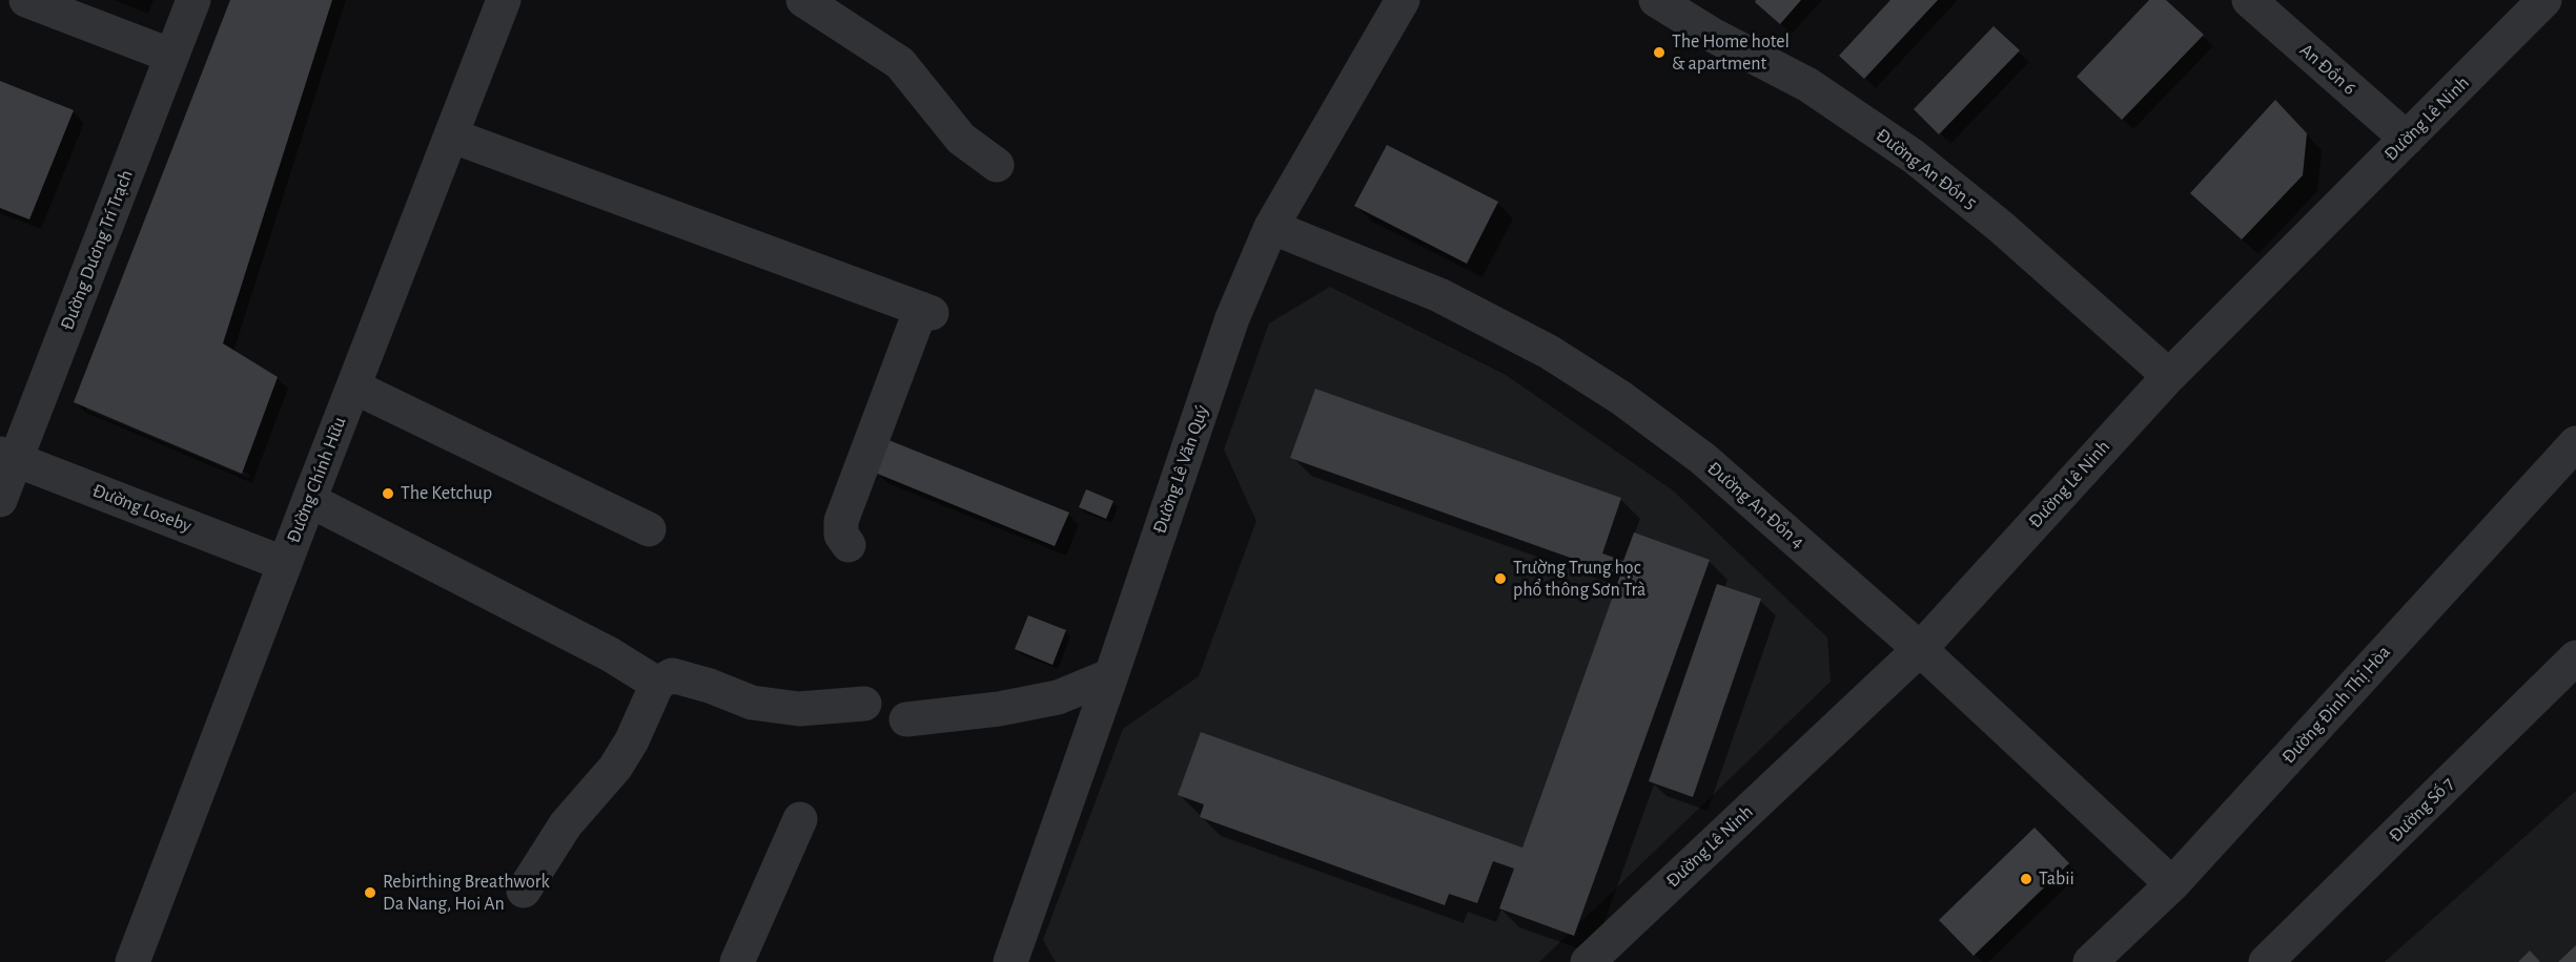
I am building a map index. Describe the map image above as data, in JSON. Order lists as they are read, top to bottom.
{
  "streets": {
    "street": [
      "An Đồn 6",
      "Đường Lê Ninh",
      "Đường An Đồn 5",
      "Đường Dương Trí Trạch",
      "Đường Lê Văn Quý",
      "Đường Chính Hữu",
      "Đường An Đồn 4",
      "Đường Loseby",
      "Đường Đinh Thị Hòa",
      "Đường Số 7"
    ]
  },
  "crossings": [
    ["An Đồn 6", "Đường Lê Ninh"],
    ["Đường Lê Ninh", "Đường An Đồn 5"],
    ["Đường Lê Ninh", "Đường An Đồn 4"],
    ["Đường Dương Trí Trạch", "Đường Loseby"],
    ["Đường Lê Văn Quý", "Đường An Đồn 4"],
    ["Đường Chính Hữu", "Đường Loseby"],
    ["Đường An Đồn 4", "Đường Đinh Thị Hòa"]
  ],
  "places": [
    "The Home hotel & apartment",
    "The Ketchup",
    "Trường Trung học phổ thông Sơn Trà",
    "Tabii",
    "Rebirthing Breathwork Da Nang, Hoi An"
  ]
}
